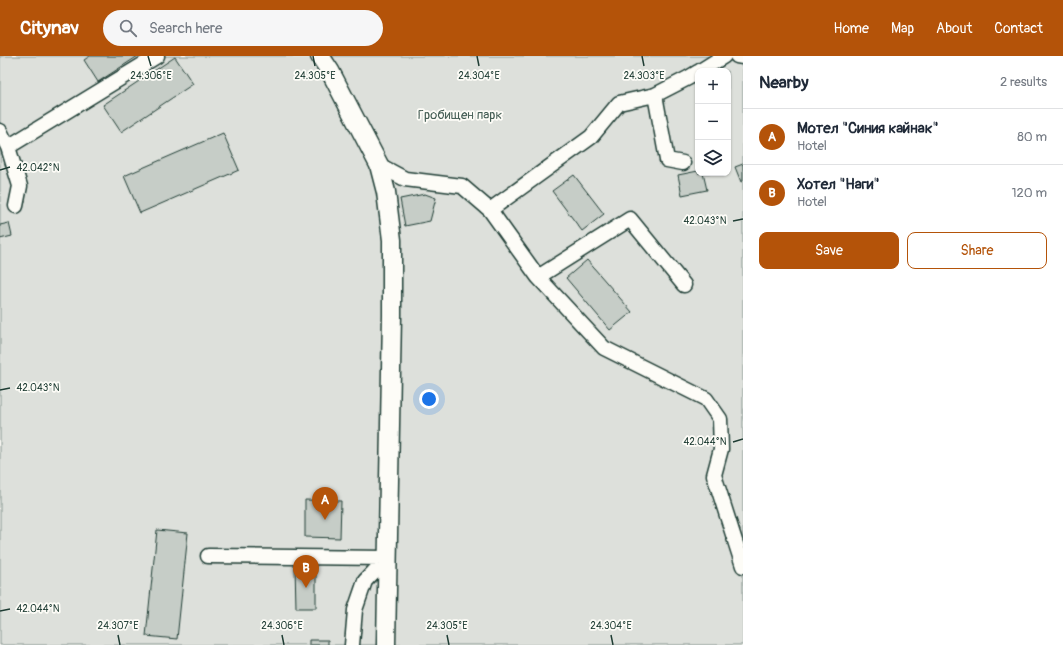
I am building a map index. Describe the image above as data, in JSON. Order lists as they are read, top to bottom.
{
  "parks": ["Гробищен парк"],
  "page": {
    "header": "Citynav",
    "search": "Search here",
    "nav": [
      "Home",
      "Map",
      "About",
      "Contact"
    ],
    "heading": ["Nearby", "2 results"],
    "map_buttons": ["+", "−"],
    "list": [
      {
        "mark": "A",
        "name": "Мотел \"Синия кайнак\"",
        "note": "Hotel",
        "value": "80 m"
      },
      {
        "mark": "B",
        "name": "Хотел \"Наги\"",
        "note": "Hotel",
        "value": "120 m"
      }
    ],
    "buttons": ["Save", "Share"],
    "pins": ["A", "B"]
  },
  "coordinates": [
    "24.306°E",
    "24.305°E",
    "24.304°E",
    "24.303°E",
    "42.042°N",
    "42.043°N",
    "42.044°N",
    "24.307°E"
  ]
}
